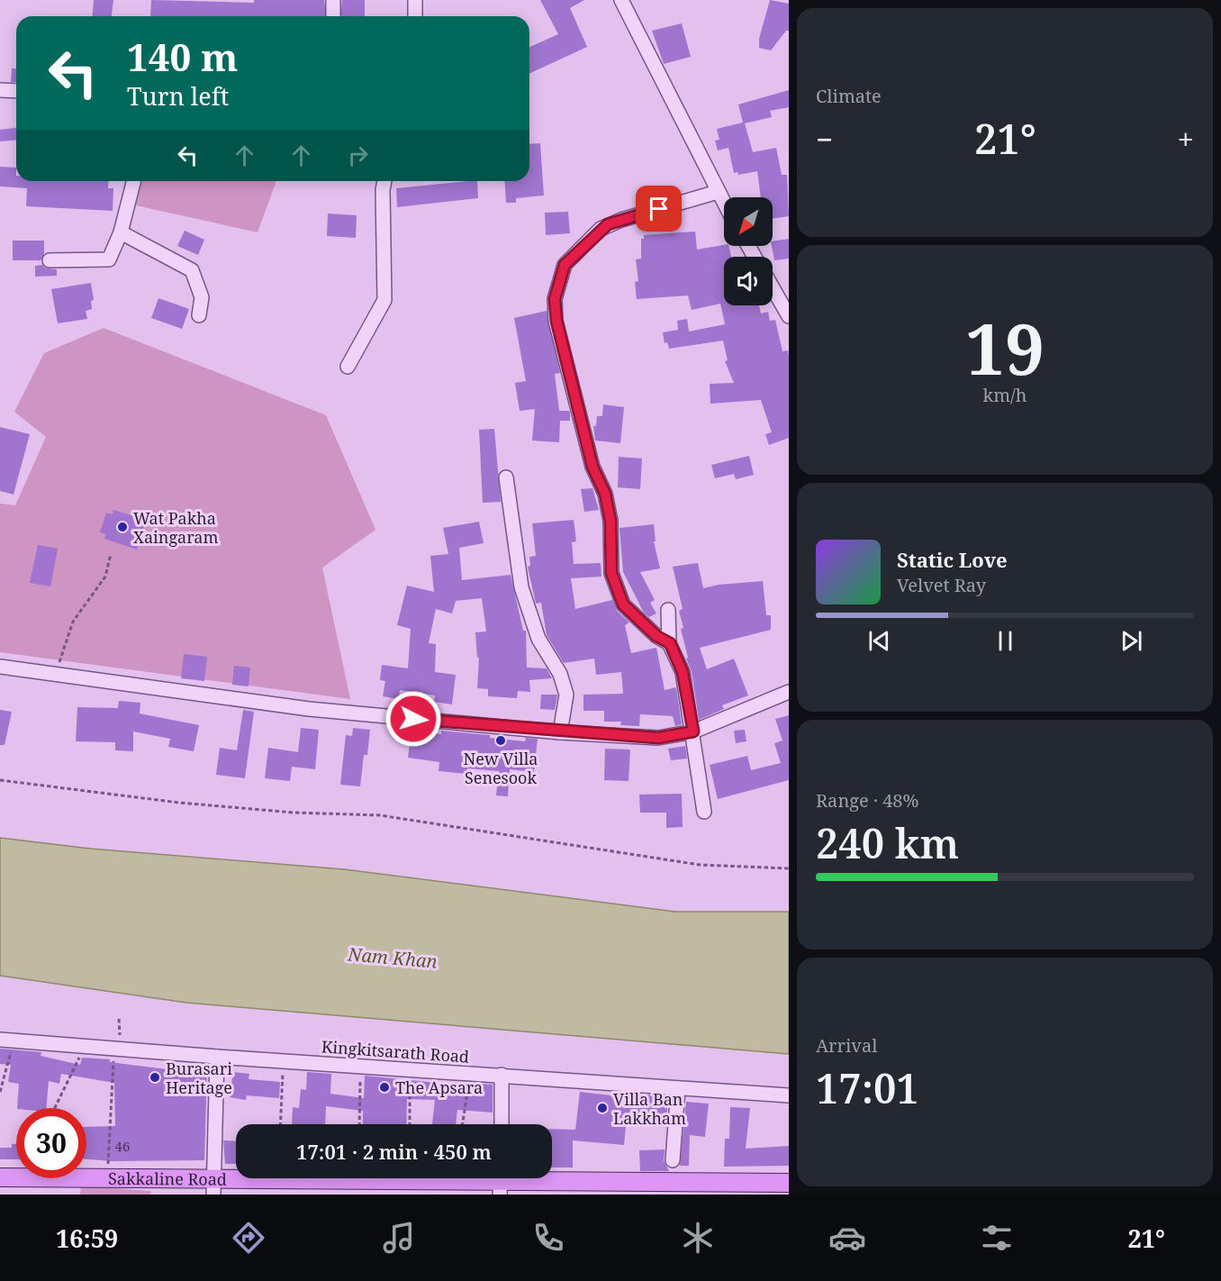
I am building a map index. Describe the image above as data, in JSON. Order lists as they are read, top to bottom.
{
  "streets": {
    "main road": ["Sakkaline Road"],
    "street": ["Kingkitsarath Road"]
  },
  "water": ["Nam Khan"],
  "places": [
    "Wat Pakha Xaingaram",
    "New Villa Senesook",
    "Burasari Heritage",
    "The Apsara",
    "Villa Ban Lakkham"
  ],
  "house_numbers": ["46"],
  "north": "bottom left",
  "page": {
    "tile": [
      "Climate",
      ["19", "km/h"],
      ["Range · 48%", "240 km"],
      ["Arrival", "17:01"]
    ],
    "turn": ["140 m", "Turn left"],
    "heat": ["−", "21°", "+"],
    "song": ["Static Love", "Velvet Ray"],
    "limit": "30",
    "trip": "17:01 · 2 min · 450 m",
    "tabs": ["16:59", "21°"]
  }
}
